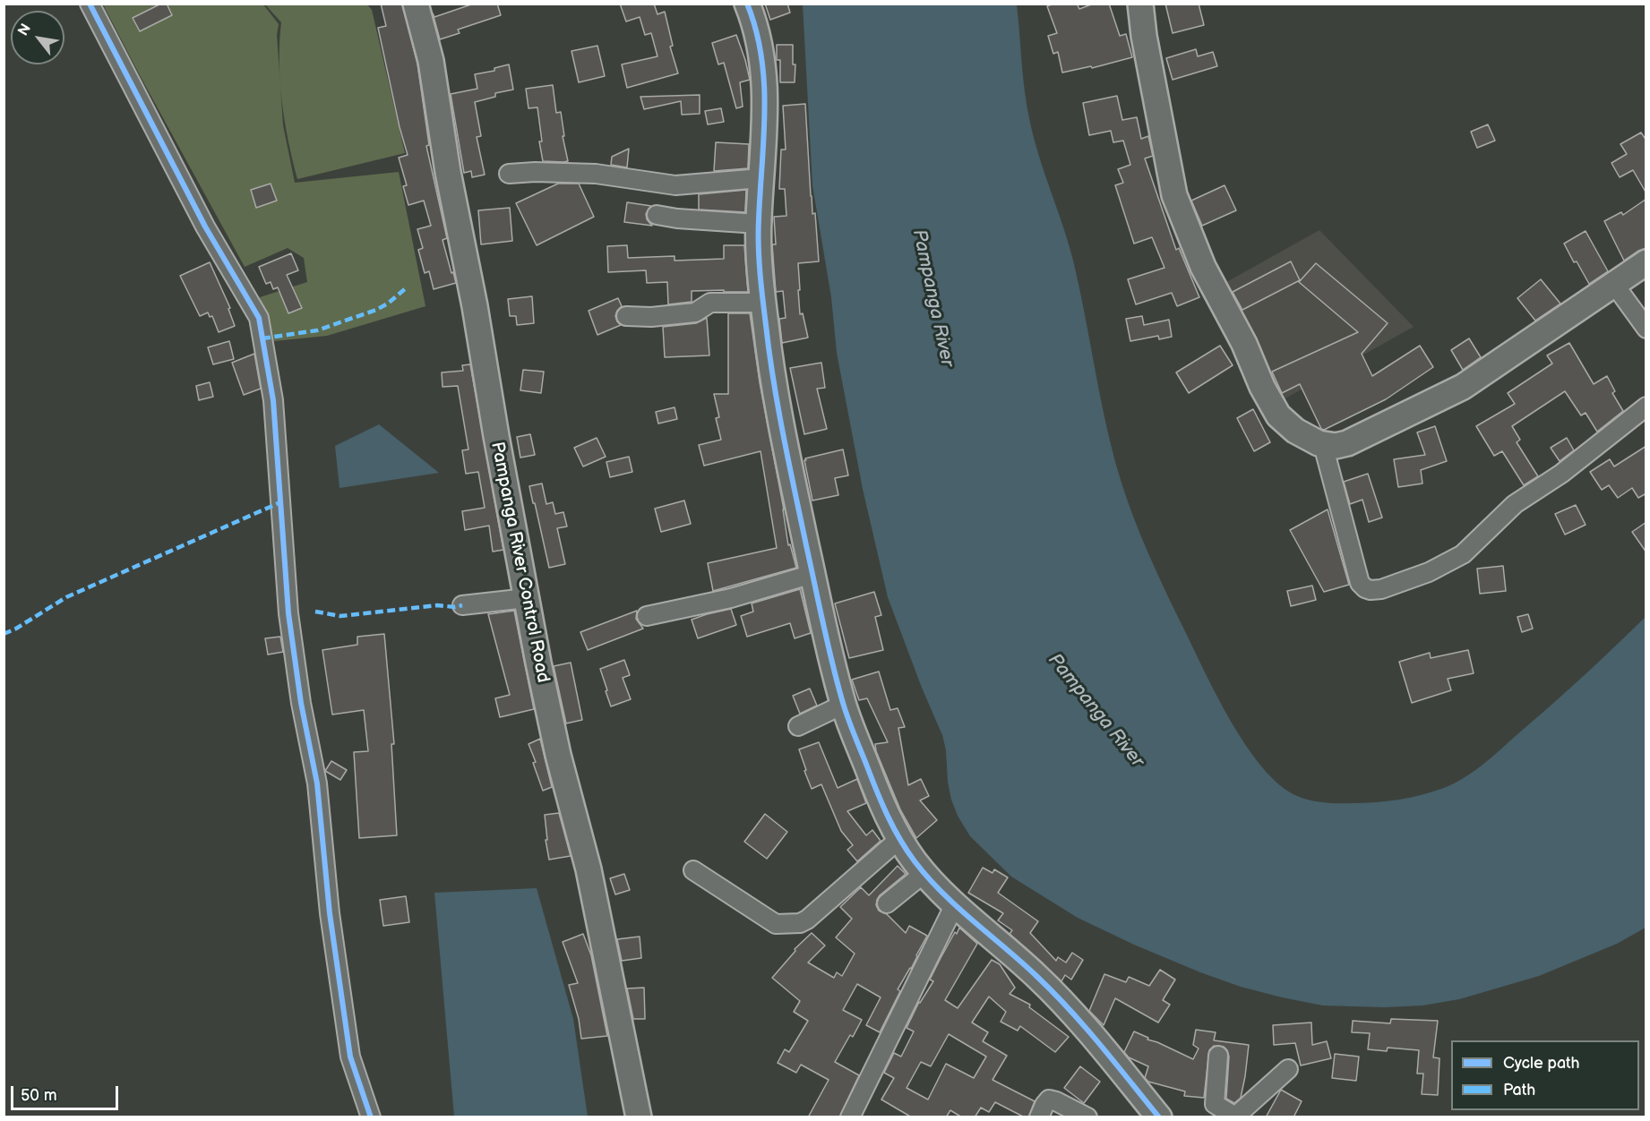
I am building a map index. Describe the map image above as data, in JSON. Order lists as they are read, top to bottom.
{
  "streets": {
    "street": ["Pampanga River Control Road"]
  },
  "water": ["Pampanga River"],
  "legend": ["Cycle path", "Path"],
  "scale_bar": "50 m",
  "north": "top left"
}
